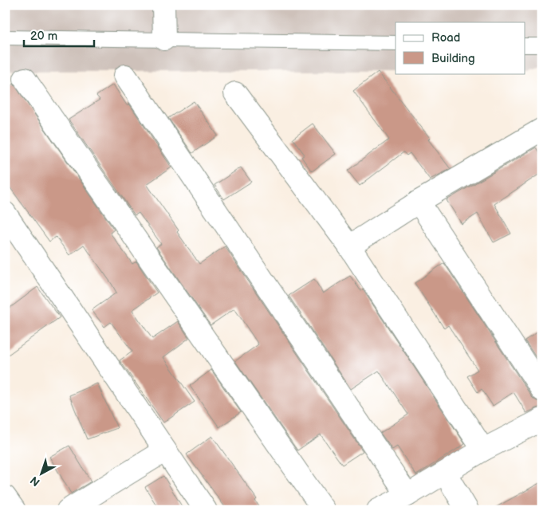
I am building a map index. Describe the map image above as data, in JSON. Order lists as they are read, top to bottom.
{
  "legend": ["Road", "Building"],
  "scale_bar": "20 m",
  "north": "bottom left"
}
